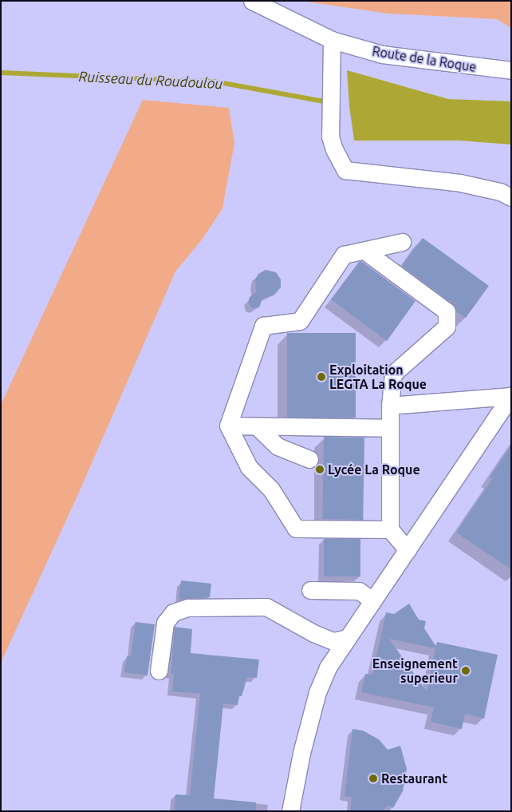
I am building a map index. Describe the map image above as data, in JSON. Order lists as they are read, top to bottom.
{
  "streets": {
    "street": ["Route de la Roque"]
  },
  "water": ["Ruisseau du Roudoulou"],
  "places": [
    "Exploitation LEGTA La Roque",
    "Lycée La Roque",
    "Enseignement superieur",
    "Restaurant"
  ]
}
